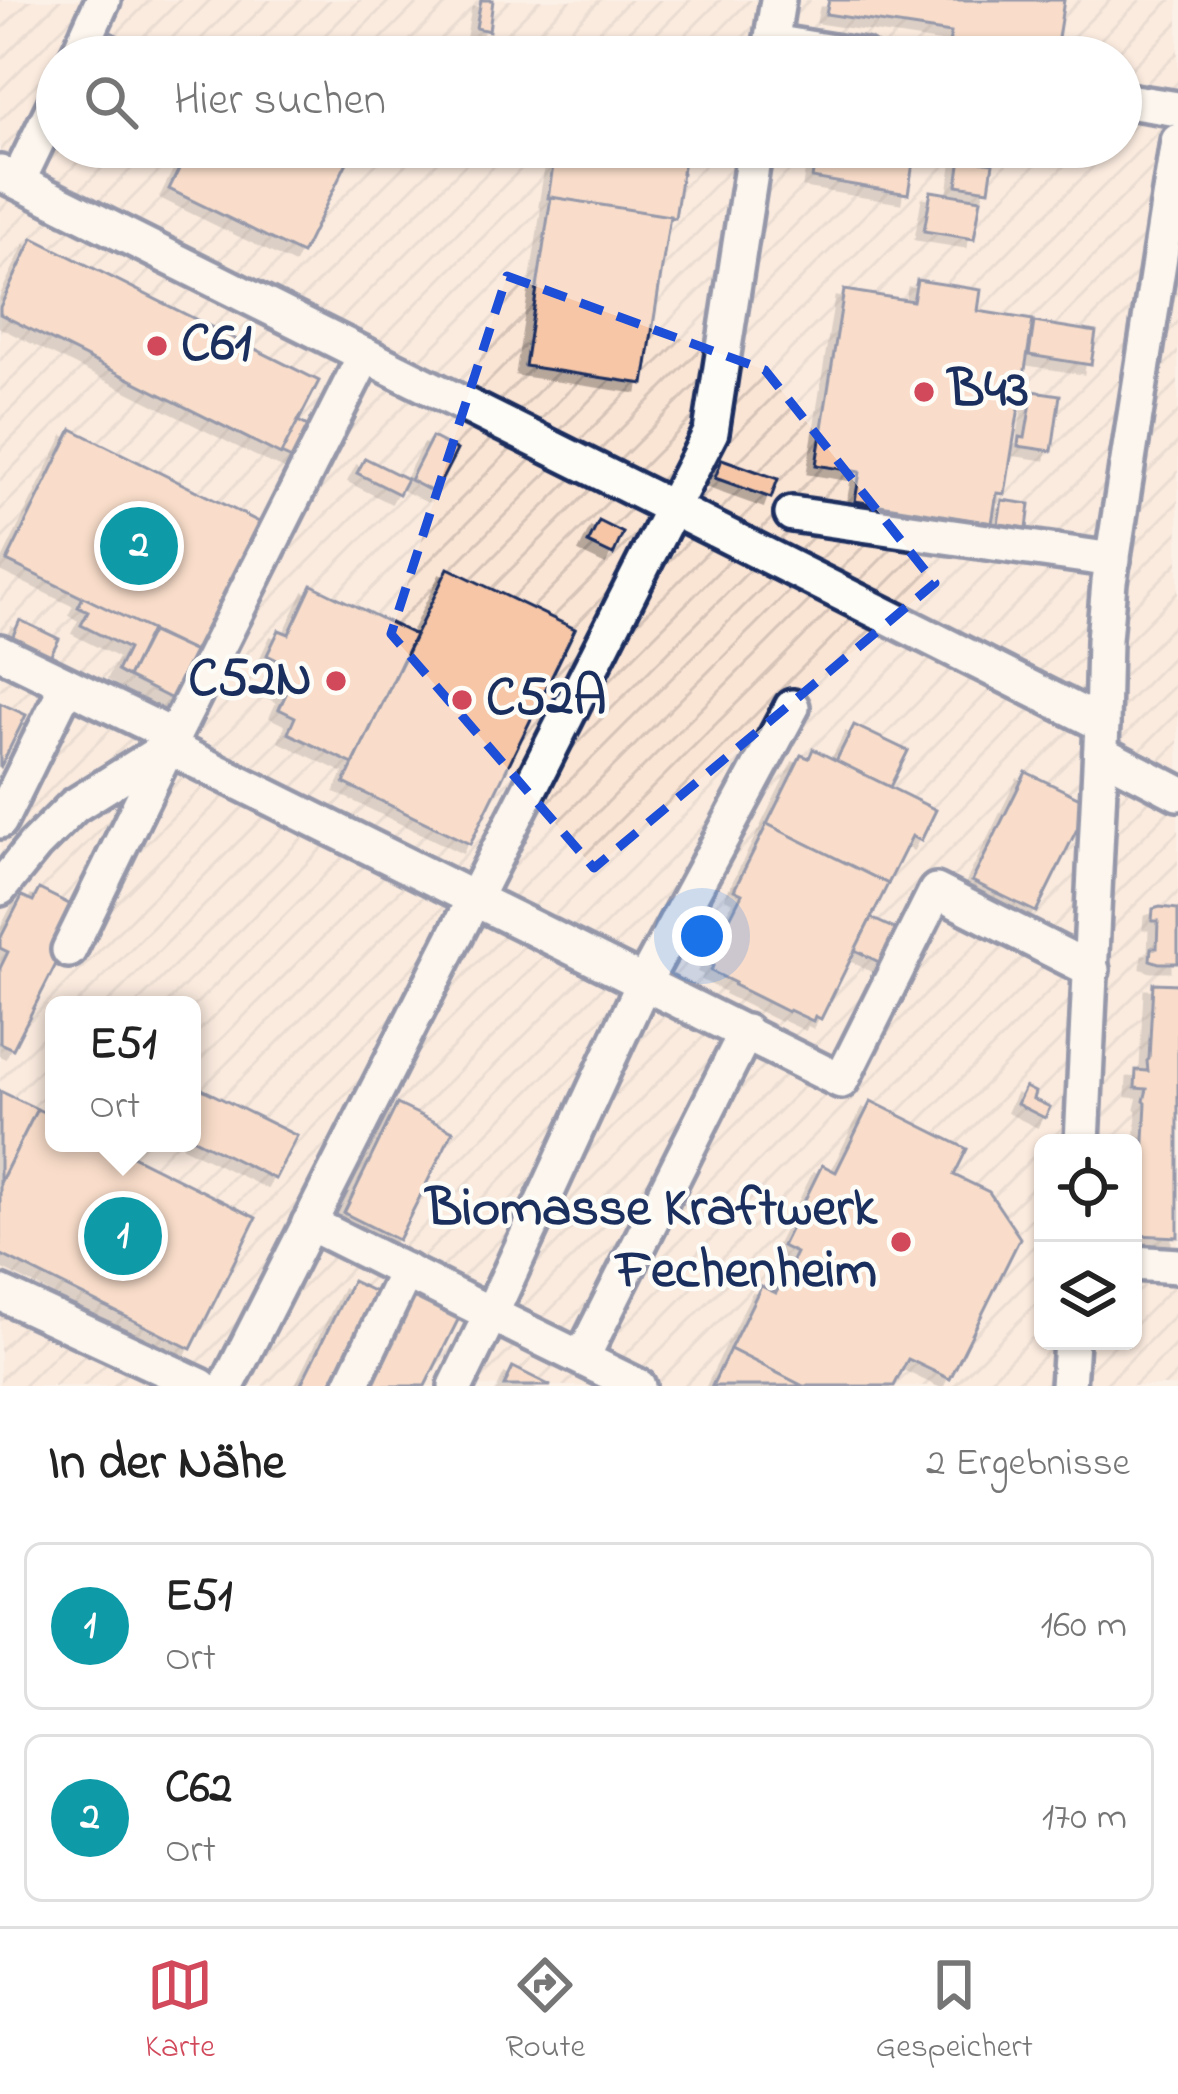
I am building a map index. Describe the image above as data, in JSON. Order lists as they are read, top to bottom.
{
  "places": [
    "C61",
    "B43",
    "C52N",
    "C52A",
    "Biomasse Kraftwerk Fechenheim"
  ],
  "page": {
    "search": "Hier suchen",
    "pins": ["2", "1"],
    "popup": ["E51", "Ort"],
    "heading": ["In der Nähe", "2 Ergebnisse"],
    "list": [
      {
        "mark": "1",
        "name": "E51",
        "note": "Ort",
        "value": "160 m"
      },
      {
        "mark": "2",
        "name": "C62",
        "note": "Ort",
        "value": "170 m"
      }
    ],
    "nav": ["Karte", "Route", "Gespeichert"]
  }
}
